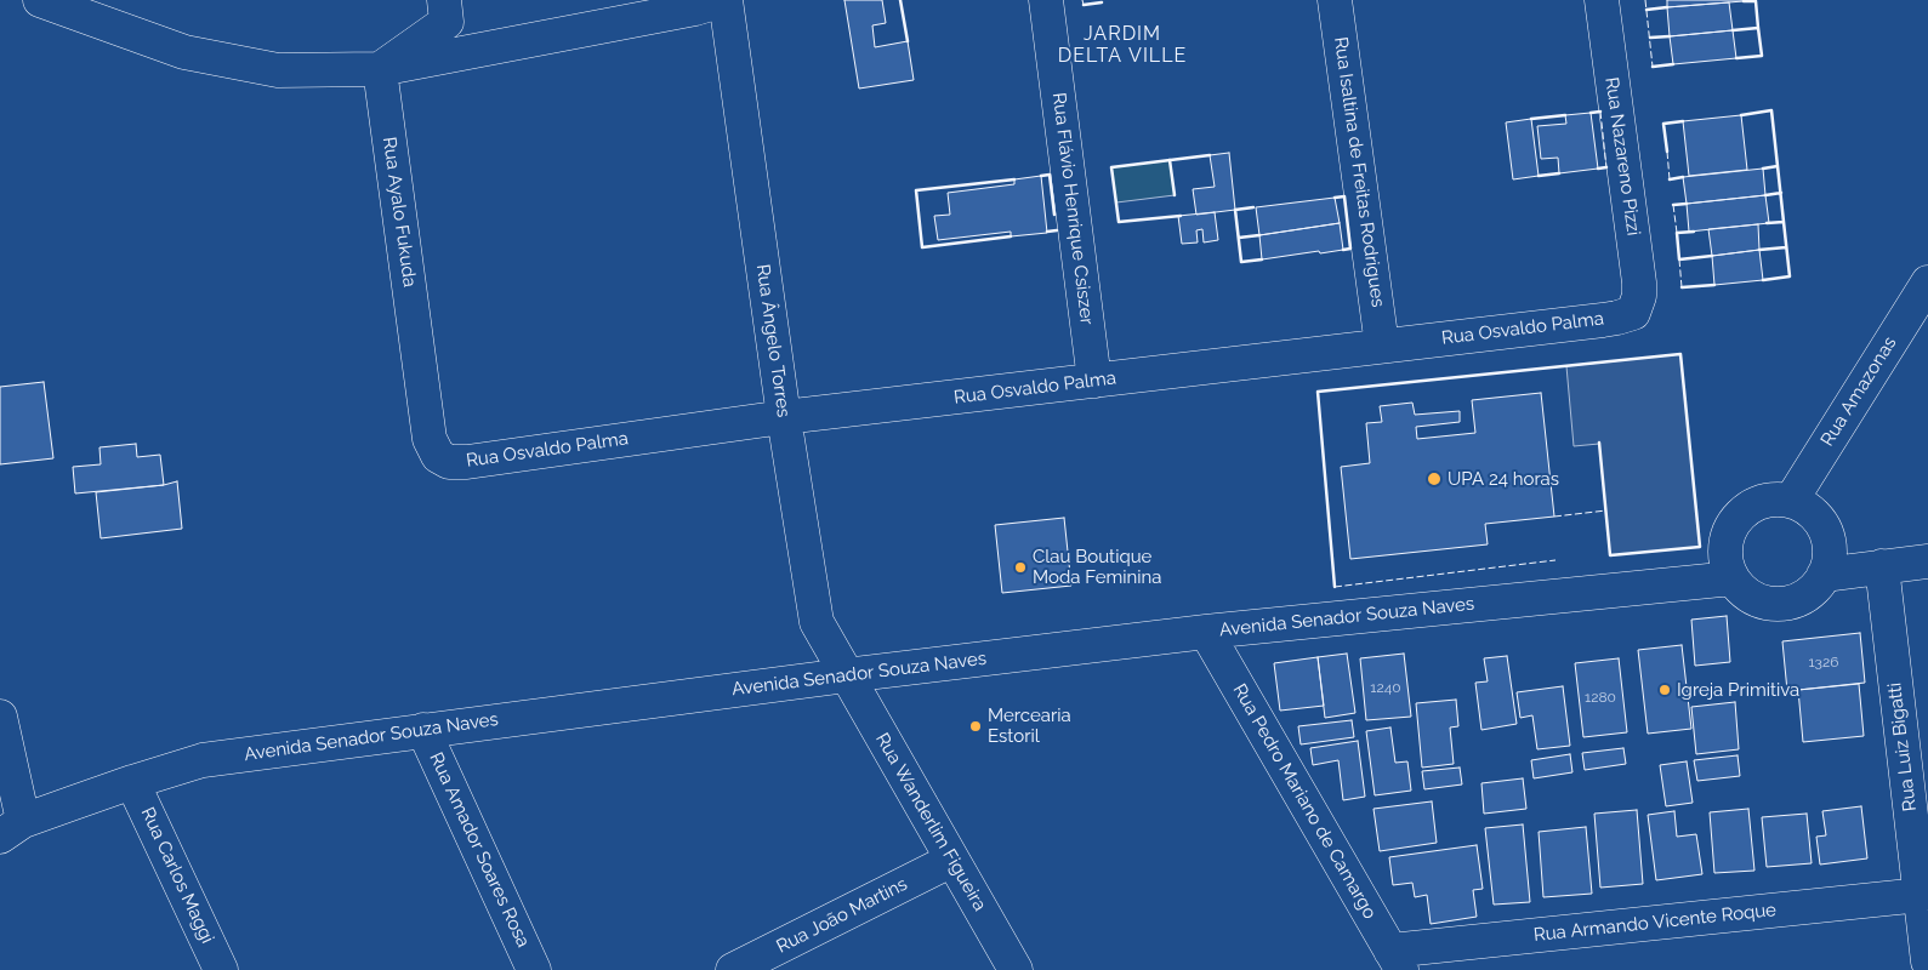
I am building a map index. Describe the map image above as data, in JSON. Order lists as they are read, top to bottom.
{
  "streets": {
    "street": [
      "Rua Nazareno Pizzi",
      "Rua Isaltina de Freitas Rodrigues",
      "Rua Flávio Henrique Csiszer",
      "Rua Ayalo Fukuda",
      "Rua Osvaldo Palma",
      "Rua Ângelo Torres",
      "Rua Amazonas",
      "Avenida Senador Souza Naves",
      "Rua Luiz Bigatti",
      "Rua Pedro Mariano de Camargo",
      "Rua Wanderlim Figueira",
      "Rua Amador Soares Rosa",
      "Rua Carlos Maggi",
      "Rua João Martins",
      "Rua Armando Vicente Roque"
    ]
  },
  "crossings": [
    ["Rua Nazareno Pizzi", "Rua Osvaldo Palma"],
    ["Rua Isaltina de Freitas Rodrigues", "Rua Osvaldo Palma"],
    ["Rua Flávio Henrique Csiszer", "Rua Osvaldo Palma"],
    ["Rua Ayalo Fukuda", "Rua Osvaldo Palma"],
    ["Rua Osvaldo Palma", "Rua Ângelo Torres"],
    ["Rua Ângelo Torres", "Avenida Senador Souza Naves"],
    ["Rua Ângelo Torres", "Rua Wanderlim Figueira"],
    ["Rua Amazonas", "Avenida Senador Souza Naves"],
    ["Avenida Senador Souza Naves", "Rua Pedro Mariano de Camargo"],
    ["Avenida Senador Souza Naves", "Rua Wanderlim Figueira"],
    ["Avenida Senador Souza Naves", "Rua Amador Soares Rosa"],
    ["Avenida Senador Souza Naves", "Rua Carlos Maggi"],
    ["Rua Luiz Bigatti", "Rua Armando Vicente Roque"],
    ["Rua Pedro Mariano de Camargo", "Rua Armando Vicente Roque"],
    ["Rua Wanderlim Figueira", "Rua João Martins"]
  ],
  "districts": ["JARDIM DELTA VILLE"],
  "places": [
    "UPA 24 horas",
    "Clau Boutique Moda Feminina",
    "Igreja Primitiva",
    "Mercearia Estoril"
  ],
  "house_numbers": ["1326", "1240", "1280"]
}
